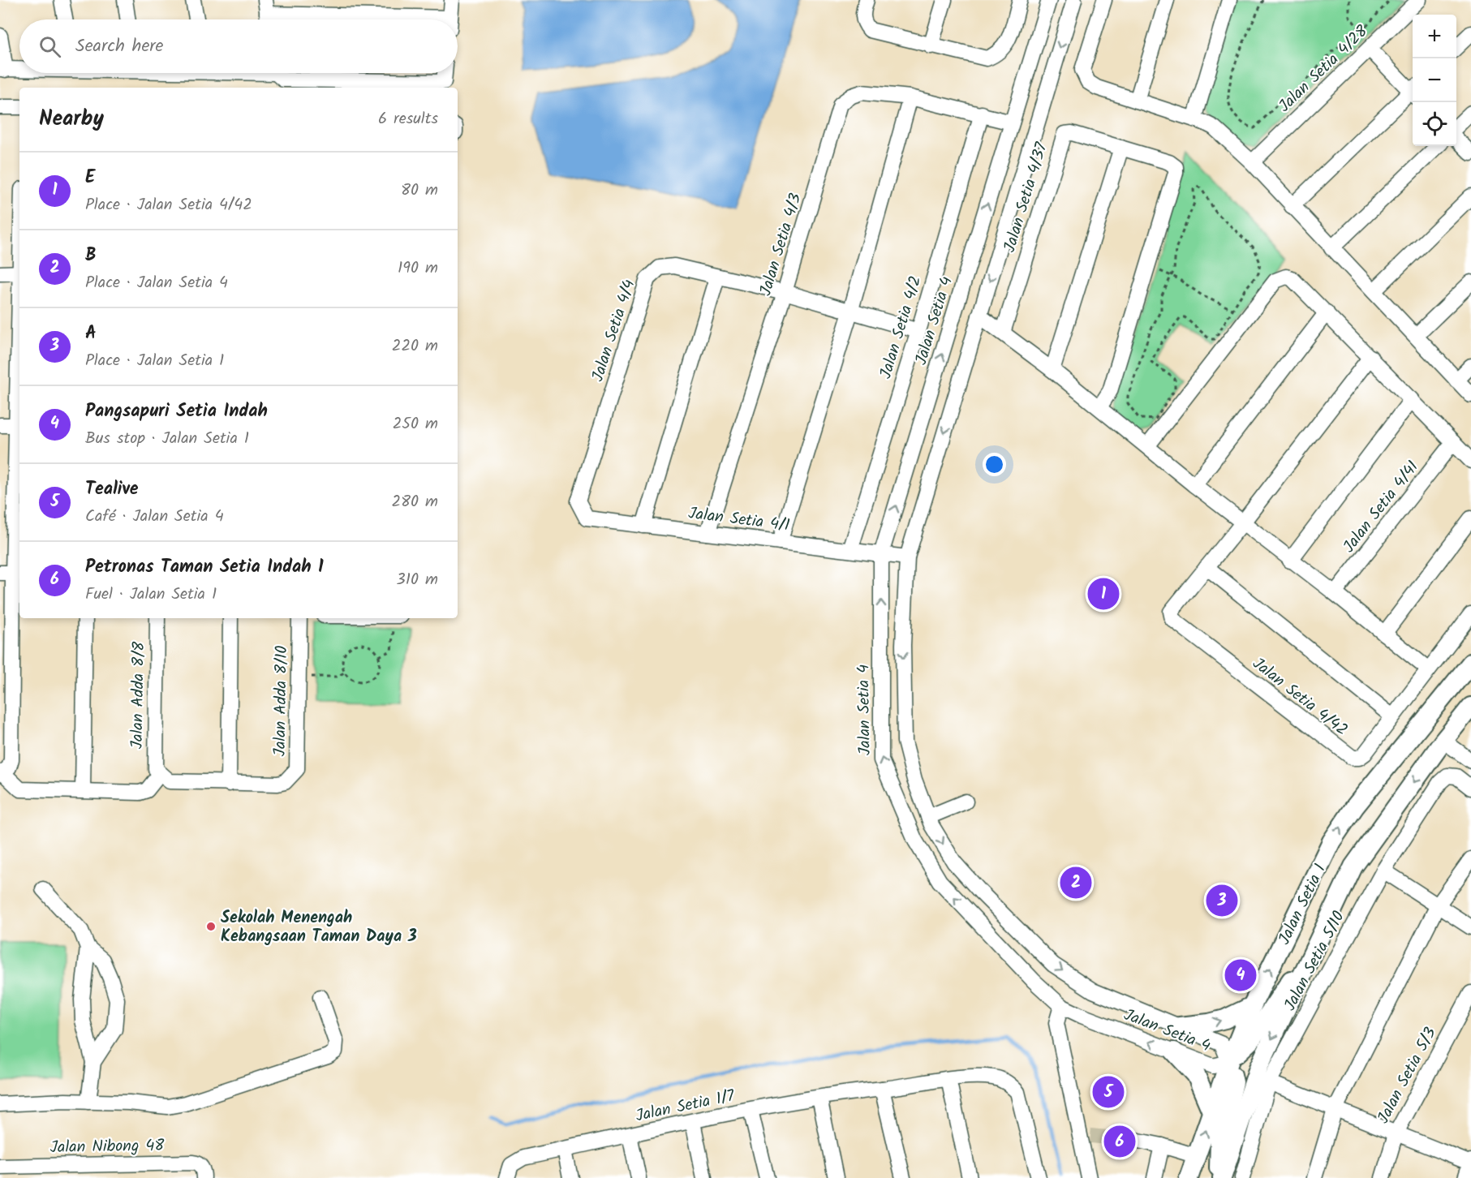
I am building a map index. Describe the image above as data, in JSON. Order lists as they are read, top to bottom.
{
  "streets": {
    "main road": ["Jalan Setia 1"],
    "street": [
      "Jalan Setia 4/28",
      "Jalan Setia 4/37",
      "Jalan Setia 4/3",
      "Jalan Setia 4",
      "Jalan Setia 4/2",
      "Jalan Setia 4/4",
      "Jalan Setia 4/41",
      "Jalan Setia 4/1",
      "Jalan Adda 8/8",
      "Jalan Setia 4/42",
      "Jalan Adda 8/10",
      "Jalan Setia 5/10",
      "Jalan Setia 5/3",
      "Jalan Setia 1/7",
      "Jalan Nibong 48"
    ]
  },
  "crossings": [
    ["Jalan Setia 4/3", "Jalan Setia 4"],
    ["Jalan Setia 4/3", "Jalan Setia 4/2"],
    ["Jalan Setia 4/3", "Jalan Setia 4/4"],
    ["Jalan Setia 4/3", "Jalan Setia 4/1"],
    ["Jalan Setia 4", "Jalan Setia 4/1"],
    ["Jalan Setia 4", "Jalan Setia 1"],
    ["Jalan Setia 4/2", "Jalan Setia 4/4"],
    ["Jalan Setia 4/2", "Jalan Setia 4/1"],
    ["Jalan Setia 4/4", "Jalan Setia 4/1"]
  ],
  "places": ["Sekolah Menengah Kebangsaan Taman Daya 3"],
  "page": {
    "map_buttons": ["+", "−"],
    "search": "Search here",
    "heading": ["Nearby", "6 results"],
    "list": [
      {
        "mark": "1",
        "name": "E",
        "note": "Place · Jalan Setia 4/42",
        "value": "80 m"
      },
      {
        "mark": "2",
        "name": "B",
        "note": "Place · Jalan Setia 4",
        "value": "190 m"
      },
      {
        "mark": "3",
        "name": "A",
        "note": "Place · Jalan Setia 1",
        "value": "220 m"
      },
      {
        "mark": "4",
        "name": "Pangsapuri Setia Indah",
        "note": "Bus stop · Jalan Setia 1",
        "value": "250 m"
      },
      {
        "mark": "5",
        "name": "Tealive",
        "note": "Café · Jalan Setia 4",
        "value": "280 m"
      },
      {
        "mark": "6",
        "name": "Petronas Taman Setia Indah 1",
        "note": "Fuel · Jalan Setia 1",
        "value": "310 m"
      }
    ],
    "pins": [
      "1",
      "2",
      "3",
      "4",
      "5",
      "6"
    ]
  }
}
